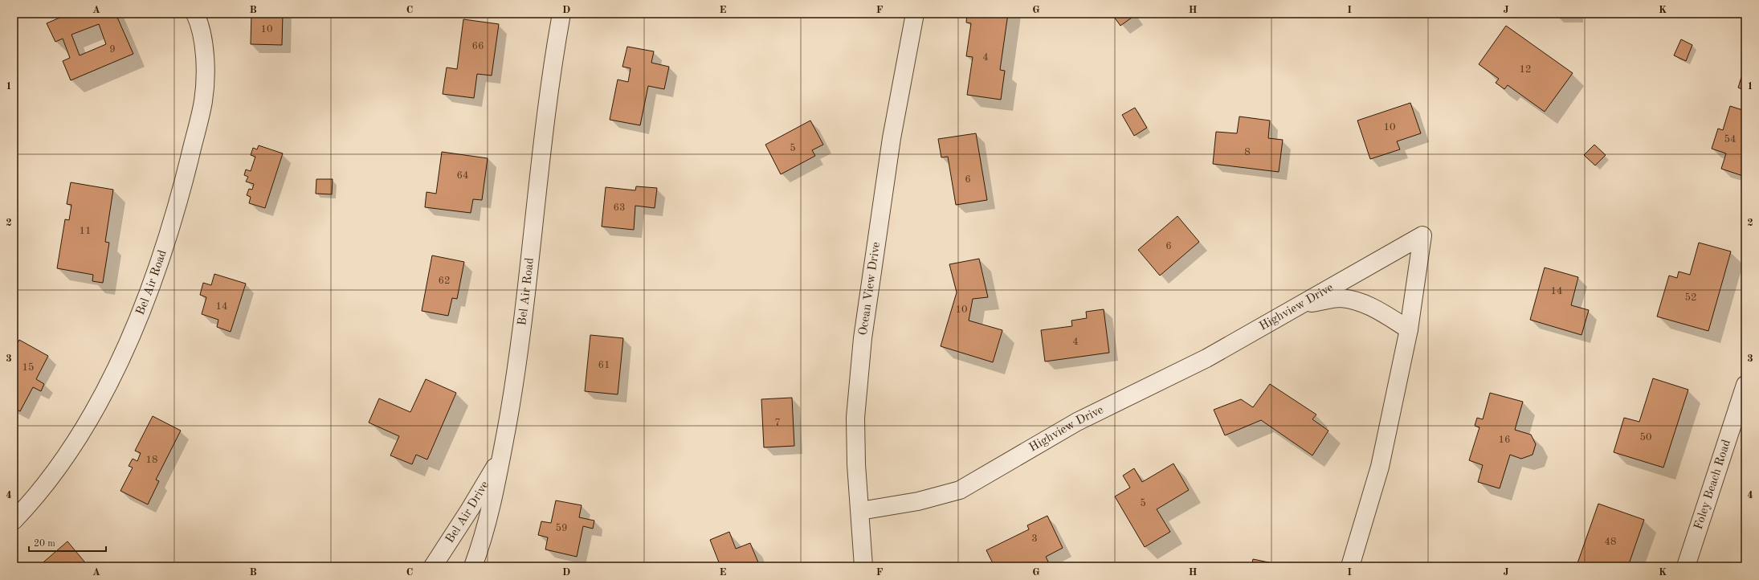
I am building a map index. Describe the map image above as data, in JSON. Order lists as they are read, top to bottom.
{
  "streets": {
    "street": [
      "Bel Air Road",
      "Ocean View Drive",
      "Highview Drive",
      "Foley Beach Road",
      "Bel Air Drive"
    ]
  },
  "crossings": [
    ["Bel Air Road", "Bel Air Drive"],
    ["Ocean View Drive", "Highview Drive"]
  ],
  "house_numbers": [
    "10",
    "66",
    "9",
    "4",
    "12",
    "10",
    "54",
    "5",
    "8",
    "64",
    "6",
    "63",
    "11",
    "6",
    "62",
    "14",
    "52",
    "14",
    "10",
    "4",
    "61",
    "15",
    "7",
    "50",
    "16",
    "18",
    "5",
    "59",
    "3",
    "48"
  ],
  "scale_bar": "20 m",
  "grid": {
    "columns": [
      "A",
      "B",
      "C",
      "D",
      "E",
      "F",
      "G",
      "H",
      "I",
      "J",
      "K"
    ],
    "rows": [
      "1",
      "2",
      "3",
      "4"
    ]
  }
}
